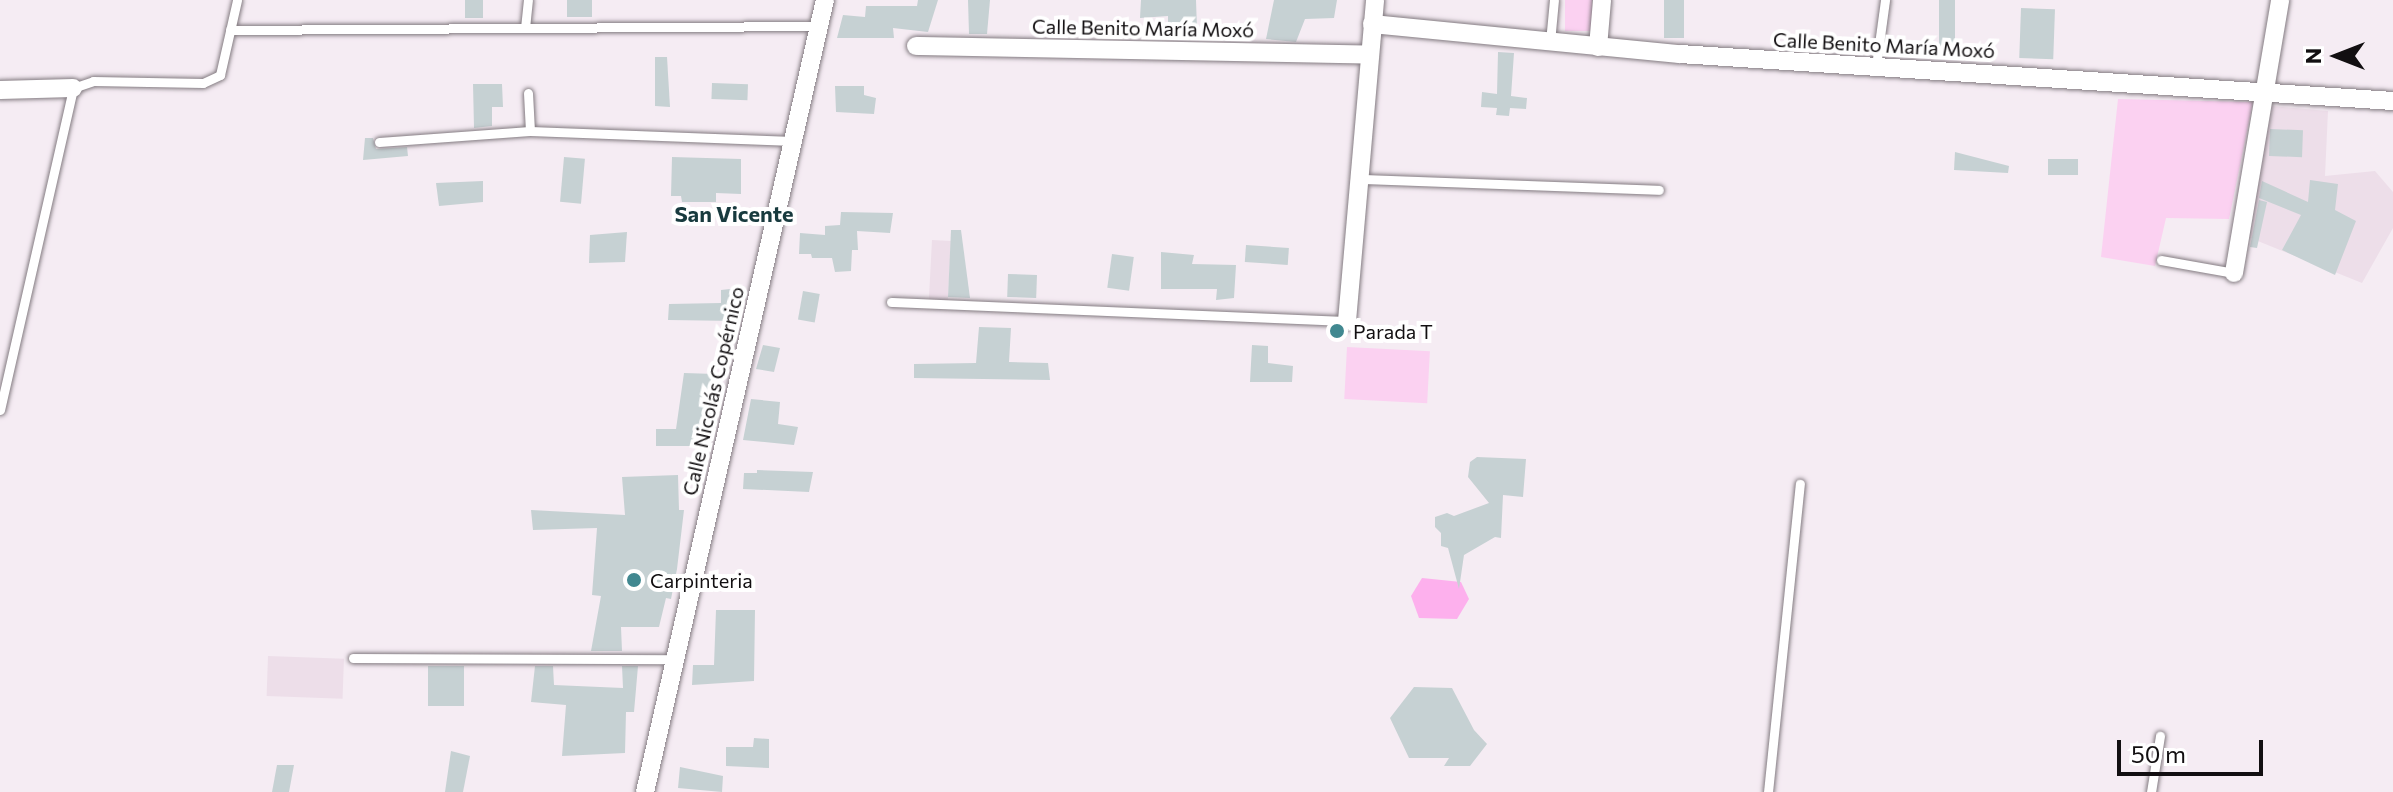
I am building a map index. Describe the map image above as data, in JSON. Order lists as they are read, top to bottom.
{
  "streets": {
    "street": ["Calle Benito María Moxó", "Calle Nicolás Copérnico"]
  },
  "districts": ["San Vicente"],
  "places": ["Parada T", "Carpinteria"],
  "scale_bar": "50 m",
  "north": "left"
}
